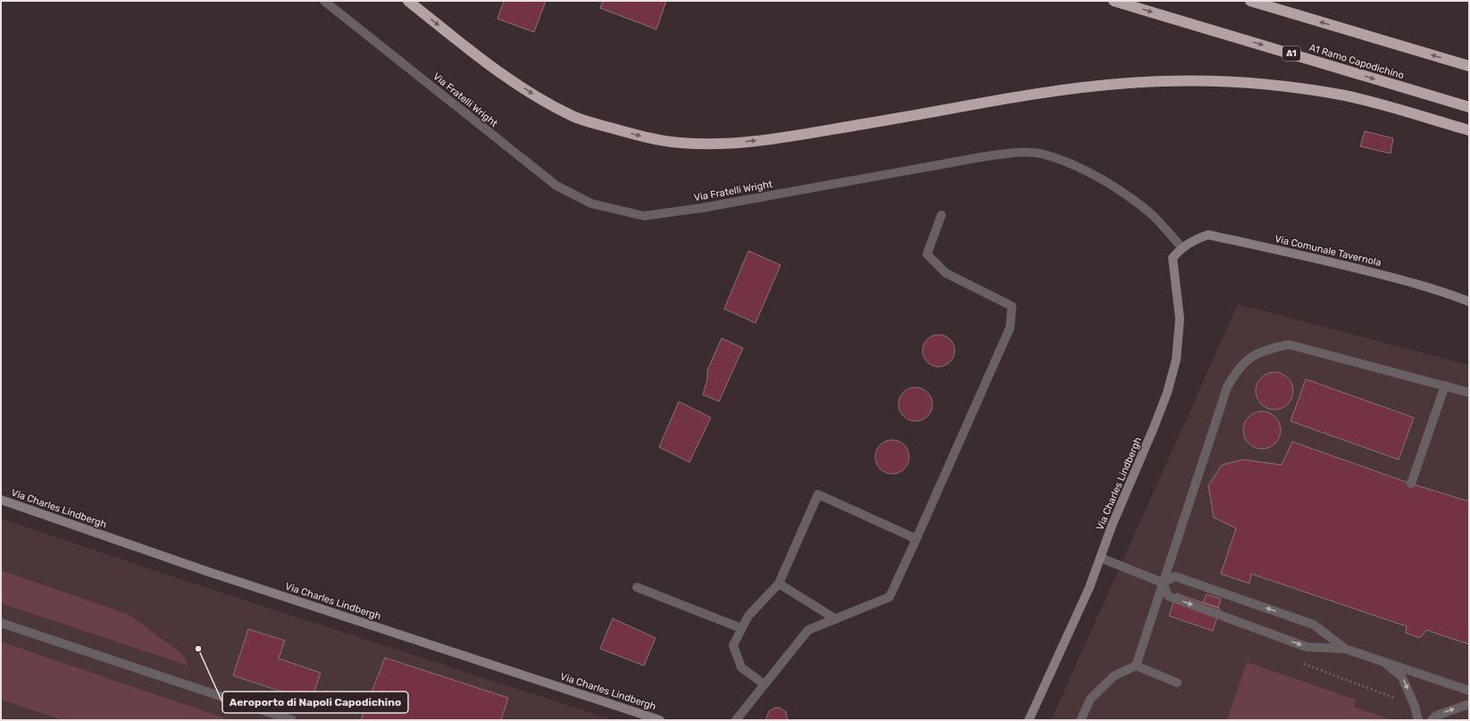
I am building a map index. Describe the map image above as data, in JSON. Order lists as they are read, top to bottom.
{
  "streets": {
    "highway": ["A1", "A1 Ramo Capodichino"],
    "street": ["Via Fratelli Wright", "Via Comunale Tavernola", "Via Charles Lindbergh"]
  },
  "crossings": [
    ["Via Fratelli Wright", "Via Comunale Tavernola"],
    ["Via Fratelli Wright", "Via Charles Lindbergh"],
    ["Via Comunale Tavernola", "Via Charles Lindbergh"]
  ],
  "places": ["Aeroporto di Napoli Capodichino"]
}
